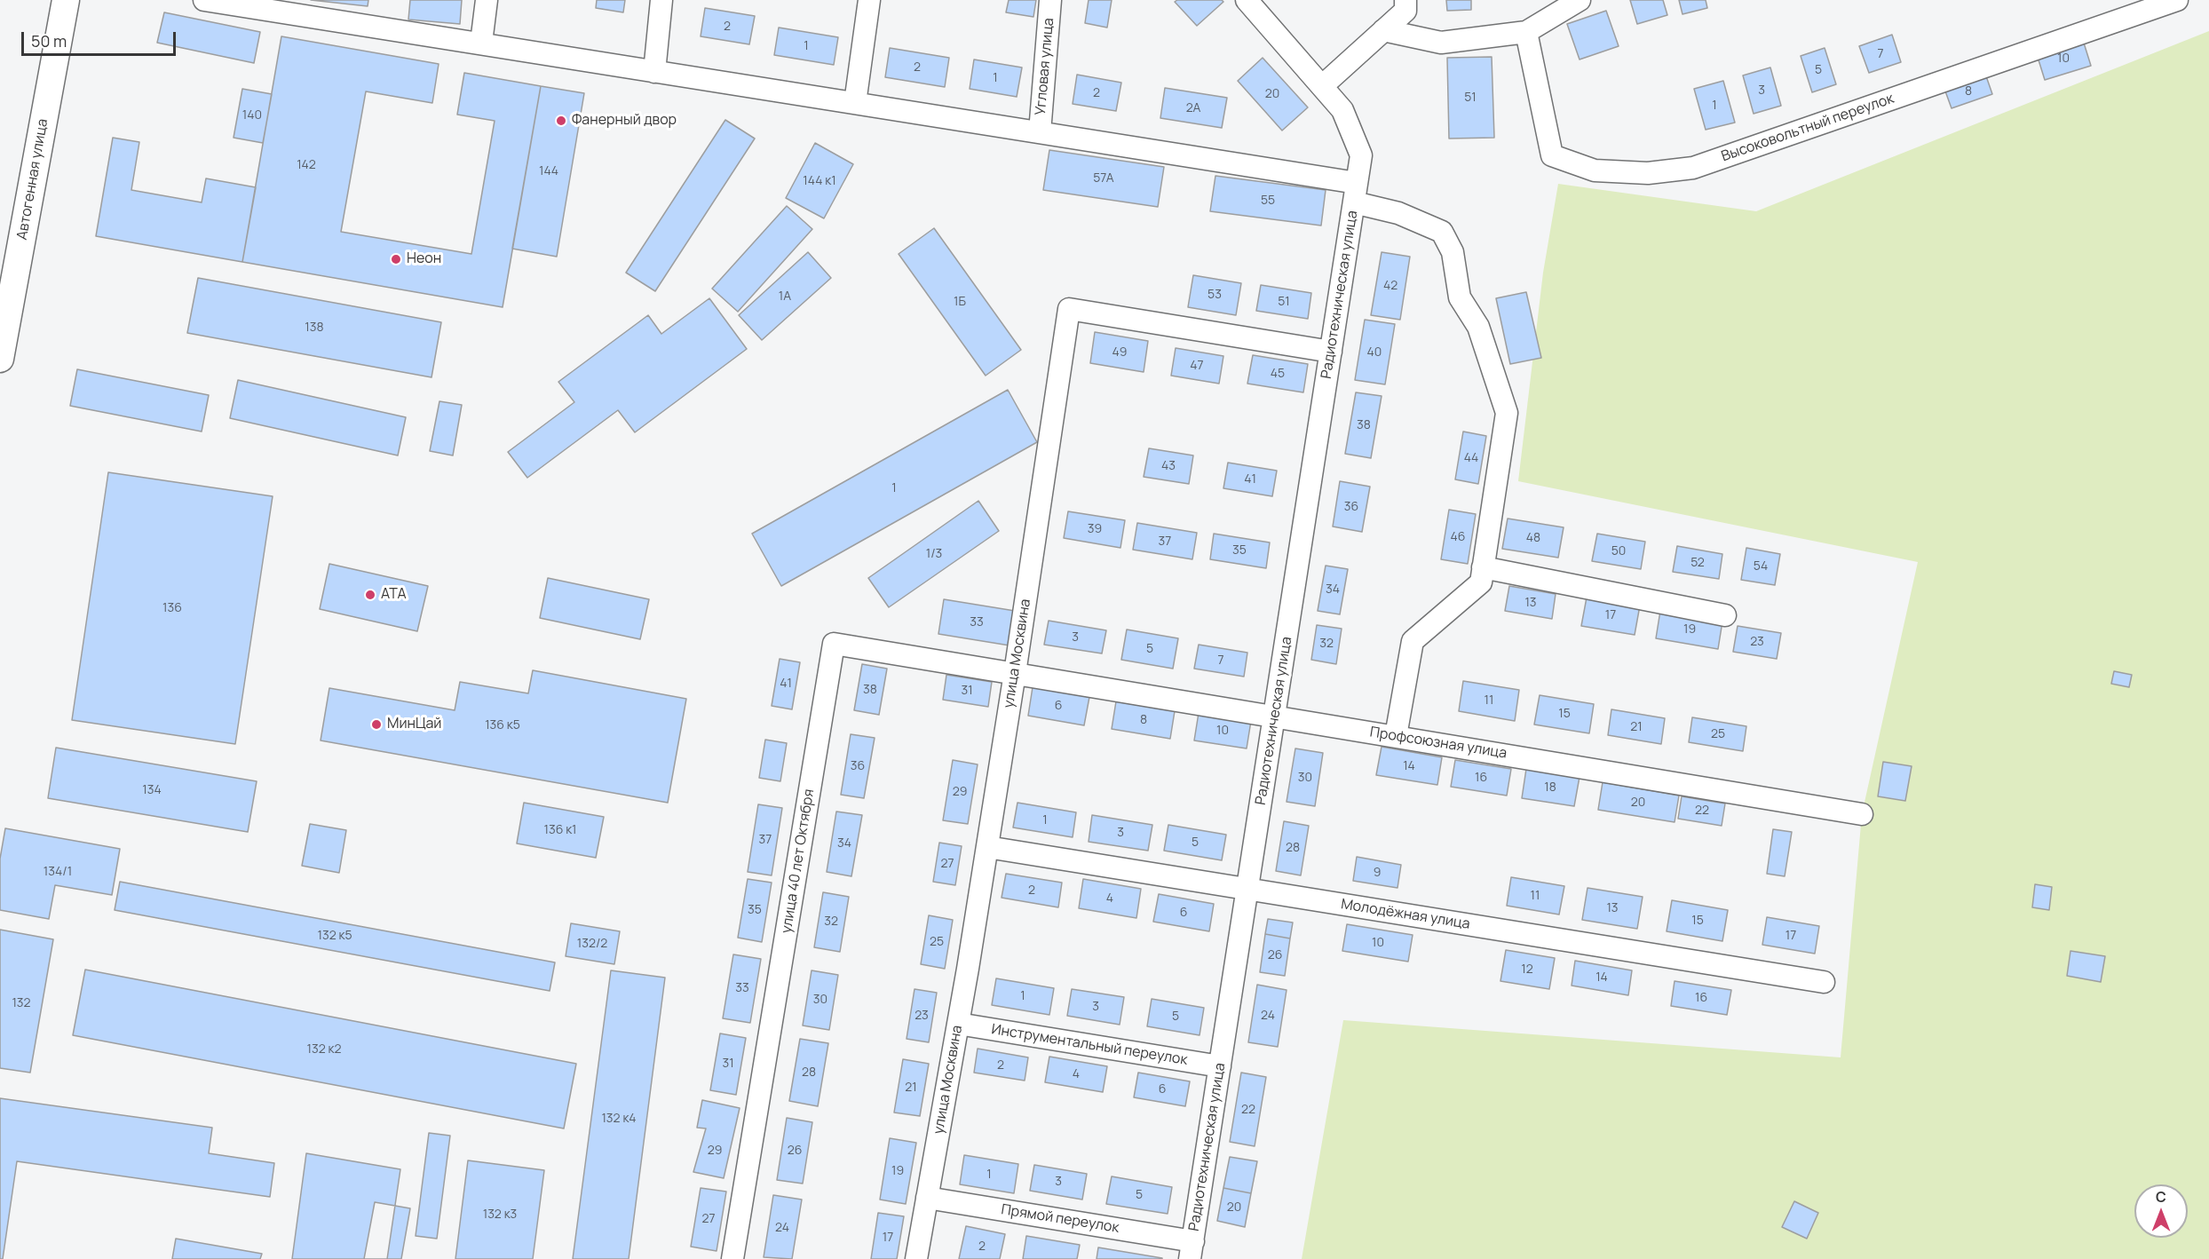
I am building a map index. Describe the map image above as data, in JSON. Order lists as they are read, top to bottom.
{
  "streets": {
    "street": [
      "Угловая улица",
      "Высоковольтный переулок",
      "Автогенная улица",
      "Радиотехническая улица",
      "улица Москвина",
      "Профсоюзная улица",
      "улица 40 лет Октября",
      "Молодёжная улица",
      "Инструментальный переулок",
      "Прямой переулок"
    ]
  },
  "crossings": [
    ["Радиотехническая улица", "улица Москвина"],
    ["Радиотехническая улица", "Профсоюзная улица"],
    ["Радиотехническая улица", "Молодёжная улица"],
    ["Радиотехническая улица", "Инструментальный переулок"],
    ["Радиотехническая улица", "Прямой переулок"],
    ["улица Москвина", "Профсоюзная улица"],
    ["улица Москвина", "улица 40 лет Октября"],
    ["улица Москвина", "Молодёжная улица"],
    ["улица Москвина", "Инструментальный переулок"],
    ["улица Москвина", "Прямой переулок"],
    ["Профсоюзная улица", "улица 40 лет Октября"]
  ],
  "places": [
    "Фанерный двор",
    "Неон",
    "АТА",
    "МинЦай"
  ],
  "house_numbers": [
    "2",
    "1",
    "7",
    "10",
    "2",
    "5",
    "1",
    "3",
    "8",
    "2",
    "20",
    "51",
    "1",
    "2А",
    "140",
    "142",
    "144",
    "57А",
    "144 к1",
    "55",
    "42",
    "53",
    "1А",
    "1Б",
    "51",
    "138",
    "49",
    "40",
    "47",
    "45",
    "38",
    "44",
    "43",
    "41",
    "1",
    "36",
    "39",
    "46",
    "48",
    "37",
    "35",
    "50",
    "1/3",
    "52",
    "54",
    "34",
    "13",
    "136",
    "17",
    "33",
    "19",
    "3",
    "23",
    "32",
    "5",
    "7",
    "41",
    "38",
    "31",
    "11",
    "6",
    "15",
    "8",
    "136 к5",
    "21",
    "10",
    "25",
    "36",
    "14",
    "30",
    "16",
    "18",
    "134",
    "29",
    "20",
    "22",
    "1",
    "136 к1",
    "3",
    "37",
    "5",
    "34",
    "28",
    "27",
    "134/1",
    "9",
    "2",
    "11",
    "4",
    "13",
    "35",
    "6",
    "15",
    "32",
    "132 к5",
    "17",
    "25",
    "10",
    "132/2",
    "26",
    "12",
    "14",
    "33",
    "1",
    "16",
    "30",
    "132",
    "3",
    "23",
    "24",
    "5",
    "132 к2",
    "31",
    "2",
    "28",
    "4",
    "21",
    "6",
    "22",
    "132 к4",
    "29",
    "26",
    "19",
    "1",
    "3",
    "5",
    "20",
    "132 к3",
    "27",
    "24",
    "17",
    "2"
  ],
  "scale_bar": "50 m",
  "north": "top"
}
